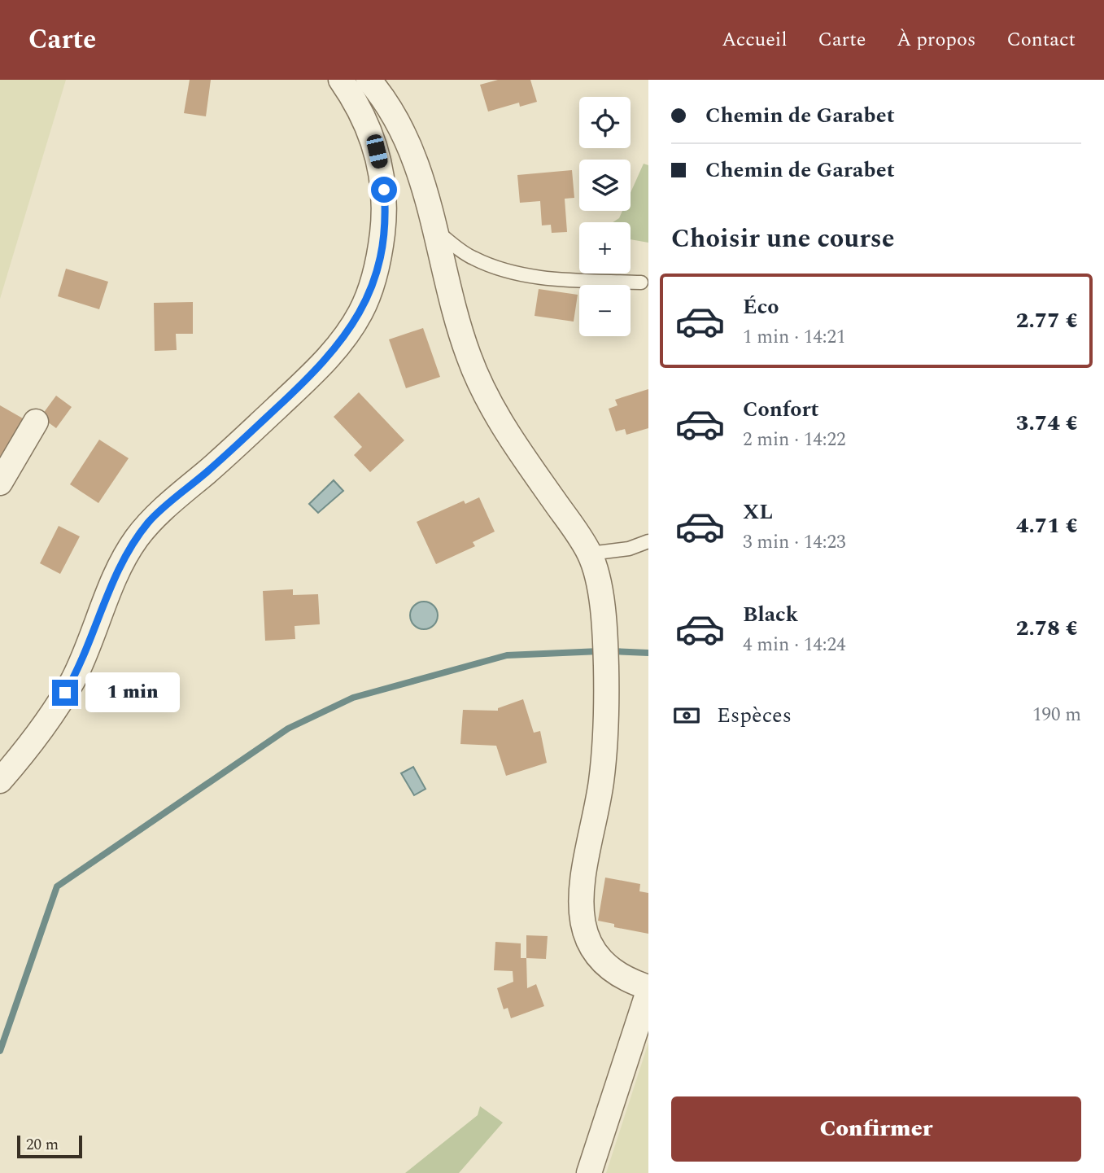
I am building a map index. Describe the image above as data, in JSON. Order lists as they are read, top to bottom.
{
  "scale_bar": "20 m",
  "page": {
    "header": "Carte",
    "nav": [
      "Accueil",
      "Carte",
      "À propos",
      "Contact"
    ],
    "banner": ["Chemin de Garabet", "Chemin de Garabet"],
    "map_buttons": ["+", "−"],
    "heading": "Choisir une course",
    "list": [
      {
        "name": "Éco",
        "note": "1 min · 14:21",
        "value": "2.77 €"
      },
      {
        "name": "Confort",
        "note": "2 min · 14:22",
        "value": "3.74 €"
      },
      {
        "name": "XL",
        "note": "3 min · 14:23",
        "value": "4.71 €"
      },
      {
        "name": "Black",
        "note": "4 min · 14:24",
        "value": "2.78 €"
      }
    ],
    "bubble": "1 min",
    "pay": ["Espèces", "190 m"],
    "buttons": "Confirmer",
    "scale": "20 m"
  }
}
